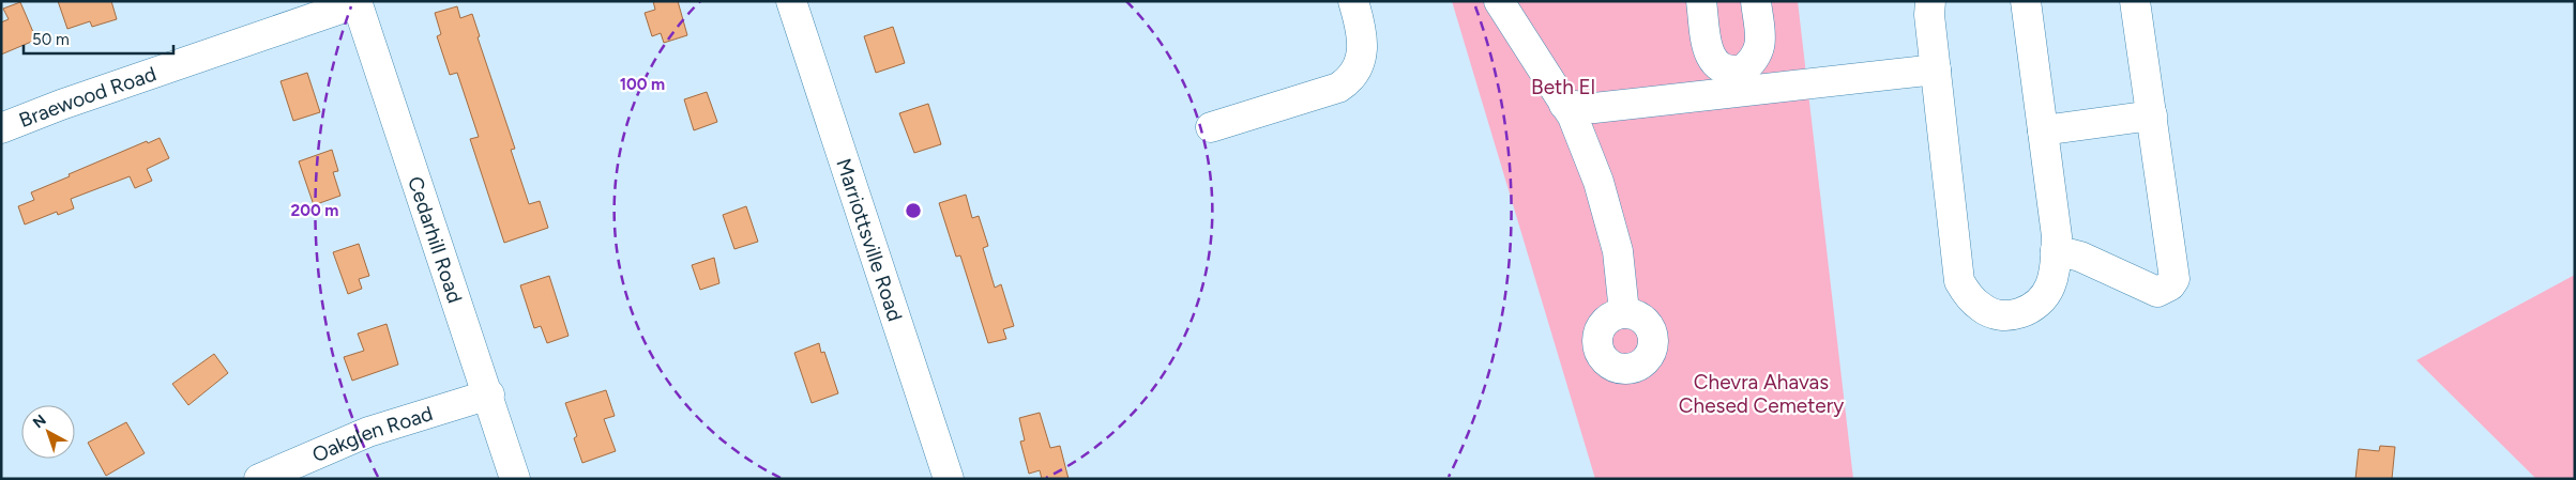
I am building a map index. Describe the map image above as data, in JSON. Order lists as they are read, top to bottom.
{
  "streets": {
    "street": [
      "Braewood Road",
      "Cedarhill Road",
      "Marriottsville Road",
      "Oakglen Road"
    ]
  },
  "crossings": [
    ["Braewood Road", "Cedarhill Road"],
    ["Cedarhill Road", "Oakglen Road"]
  ],
  "parks": ["Beth El", "Chevra Ahavas Chesed Cemetery"],
  "scale_bar": "50 m",
  "north": "top left",
  "rings": ["100 m", "200 m"]
}
